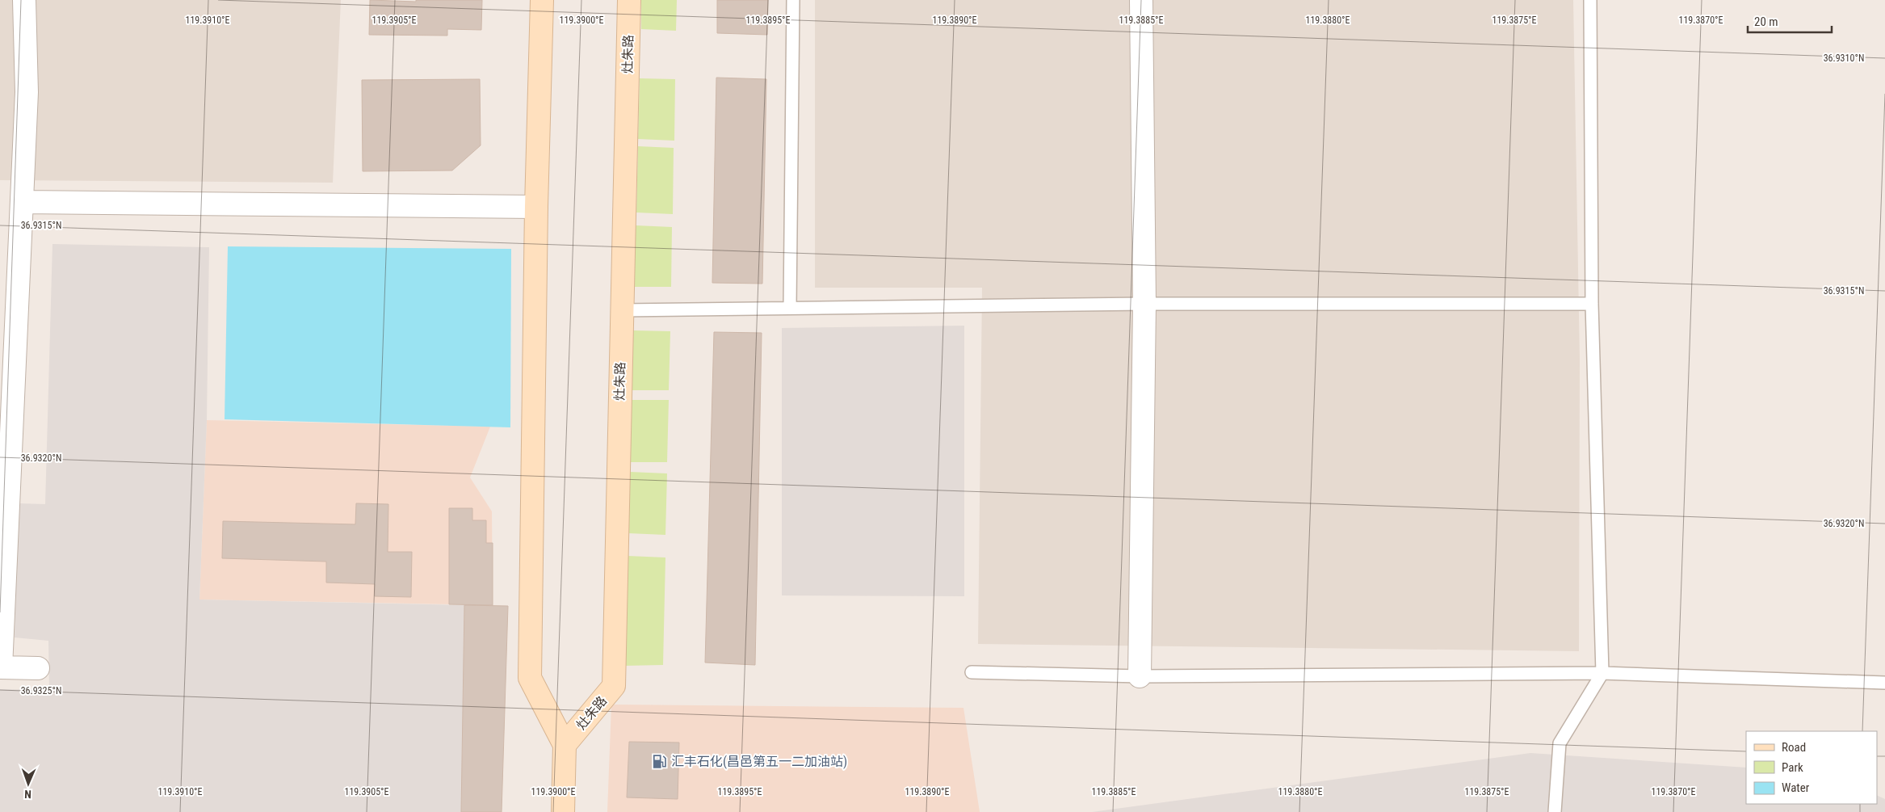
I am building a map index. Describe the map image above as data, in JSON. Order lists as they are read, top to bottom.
{
  "streets": {
    "main road": ["灶朱路"]
  },
  "places": {
    "fuel station": ["汇丰石化(昌邑第五一二加油站)"]
  },
  "legend": ["Road", "Park", "Water"],
  "scale_bar": "20 m",
  "north": "bottom",
  "coordinates": [
    "119.3910°E",
    "119.3905°E",
    "119.3900°E",
    "119.3895°E",
    "119.3890°E",
    "119.3885°E",
    "119.3880°E",
    "119.3875°E",
    "119.3870°E",
    "36.9310°N",
    "36.9315°N",
    "36.9320°N",
    "36.9325°N"
  ]
}
